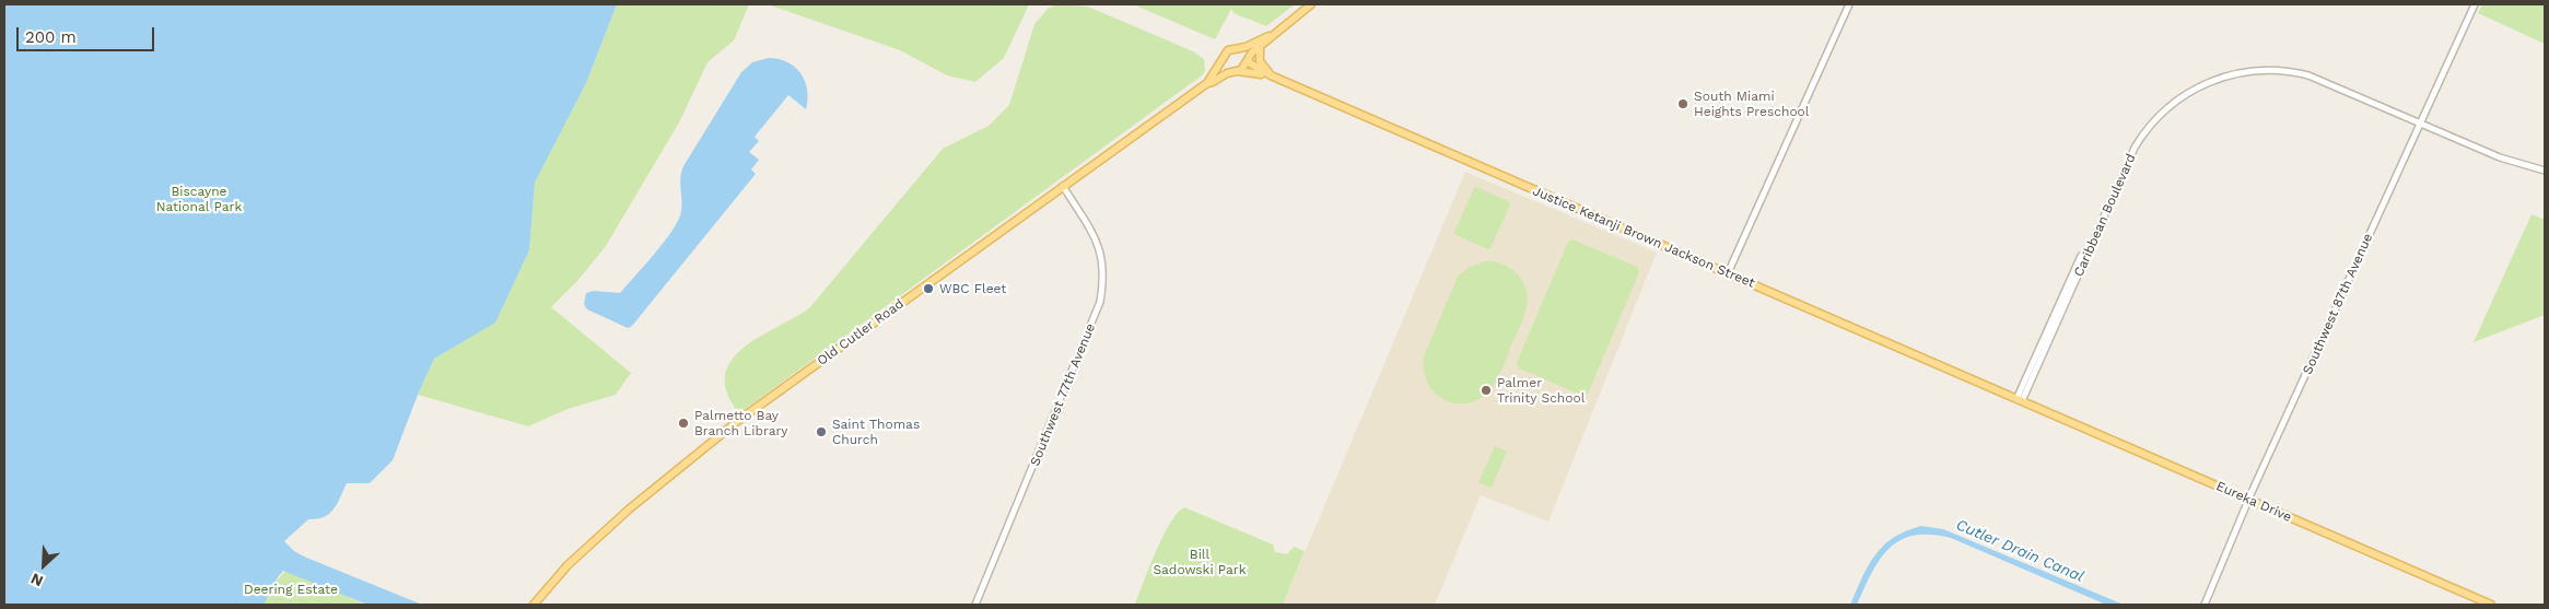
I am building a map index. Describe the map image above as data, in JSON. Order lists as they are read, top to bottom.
{
  "streets": {
    "main road": ["Justice Ketanji Brown Jackson Street", "Old Cutler Road", "Eureka Drive"],
    "street": ["Caribbean Boulevard", "Southwest 87th Avenue", "Southwest 77th Avenue"]
  },
  "crossings": [
    ["Caribbean Boulevard", "Justice Ketanji Brown Jackson Street"],
    ["Caribbean Boulevard", "Southwest 87th Avenue"],
    ["Caribbean Boulevard", "Eureka Drive"],
    ["Justice Ketanji Brown Jackson Street", "Old Cutler Road"],
    ["Justice Ketanji Brown Jackson Street", "Eureka Drive"],
    ["Southwest 87th Avenue", "Eureka Drive"],
    ["Old Cutler Road", "Southwest 77th Avenue"]
  ],
  "water": ["Cutler Drain Canal"],
  "parks": ["Biscayne National Park", "Bill Sadowski Park", "Deering Estate"],
  "places": [
    "South Miami Heights Preschool",
    "WBC Fleet",
    "Palmer Trinity School",
    "Palmetto Bay Branch Library",
    "Saint Thomas Church"
  ],
  "scale_bar": "200 m",
  "north": "bottom left"
}
